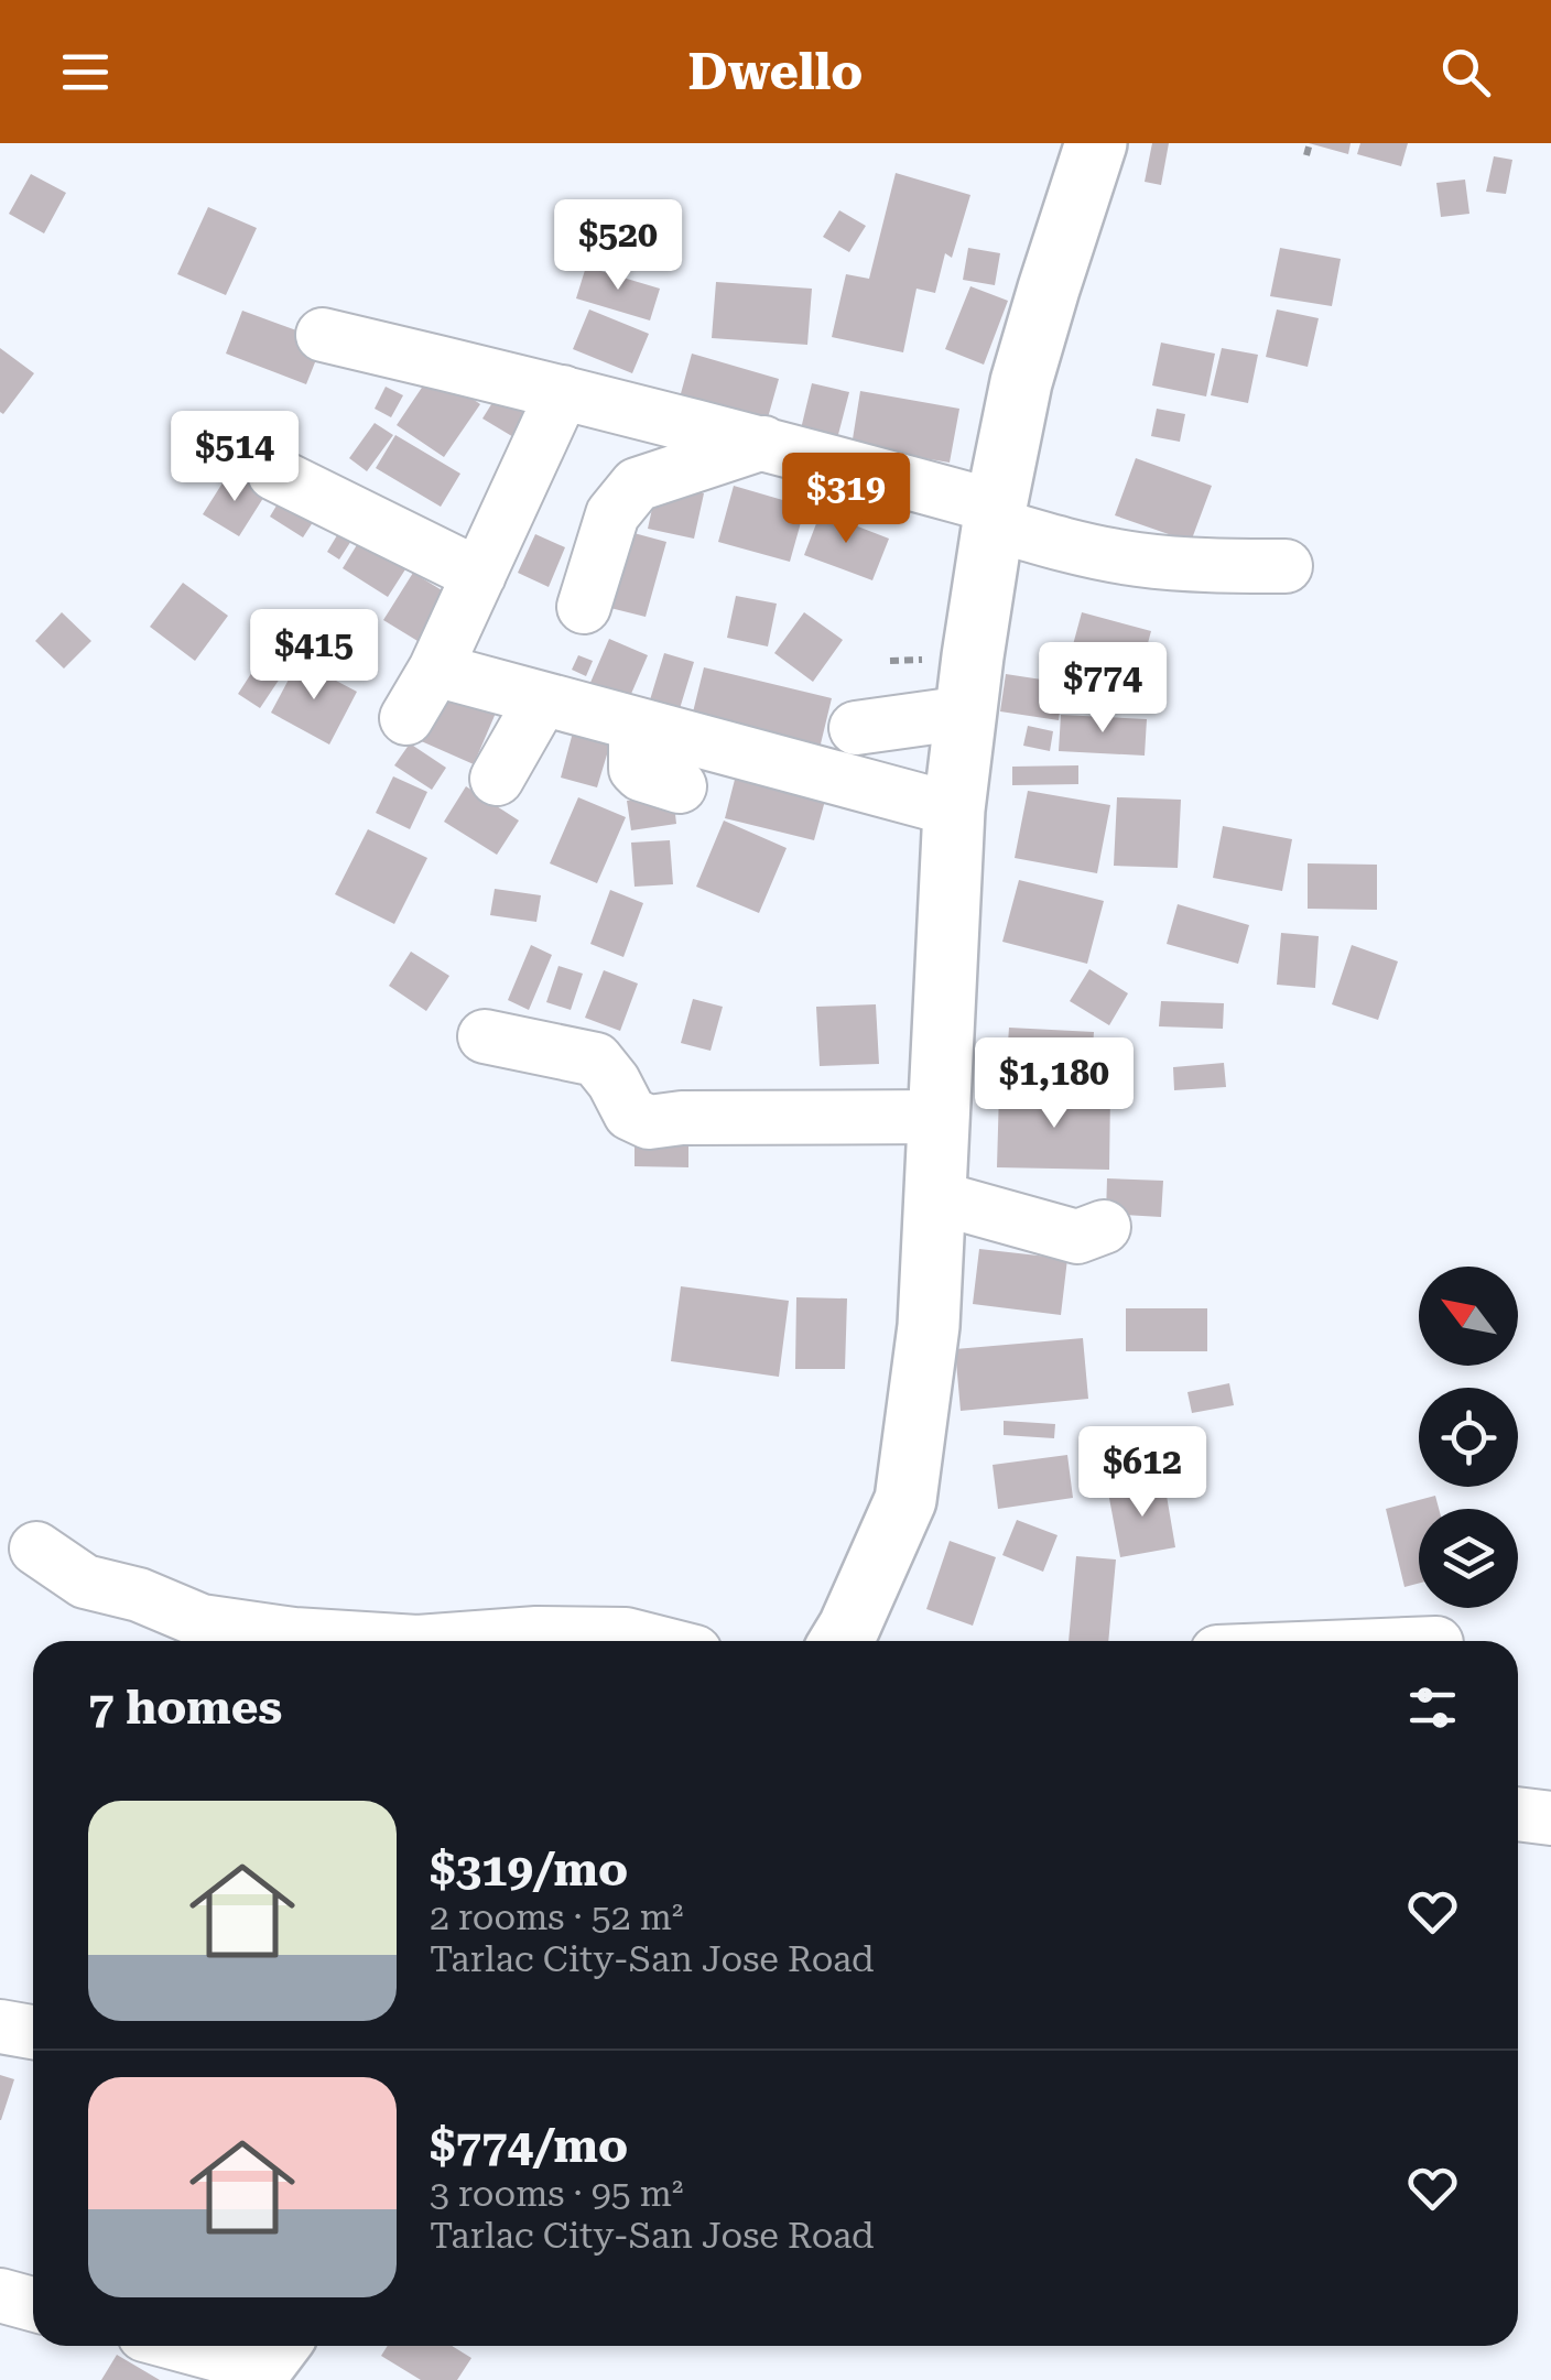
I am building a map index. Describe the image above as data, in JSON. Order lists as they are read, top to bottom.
{
  "north": "top left",
  "page": {
    "header": "Dwello",
    "price": [
      "$520",
      "$514",
      "$319",
      "$415",
      "$774",
      "$1,180",
      "$612"
    ],
    "heading": "7 homes",
    "list": [
      {
        "name": "$319/mo",
        "note": "2 rooms · 52 m² · Tarlac City-San Jose Road"
      },
      {
        "name": "$774/mo",
        "note": "3 rooms · 95 m² · Tarlac City-San Jose Road"
      }
    ]
  }
}
